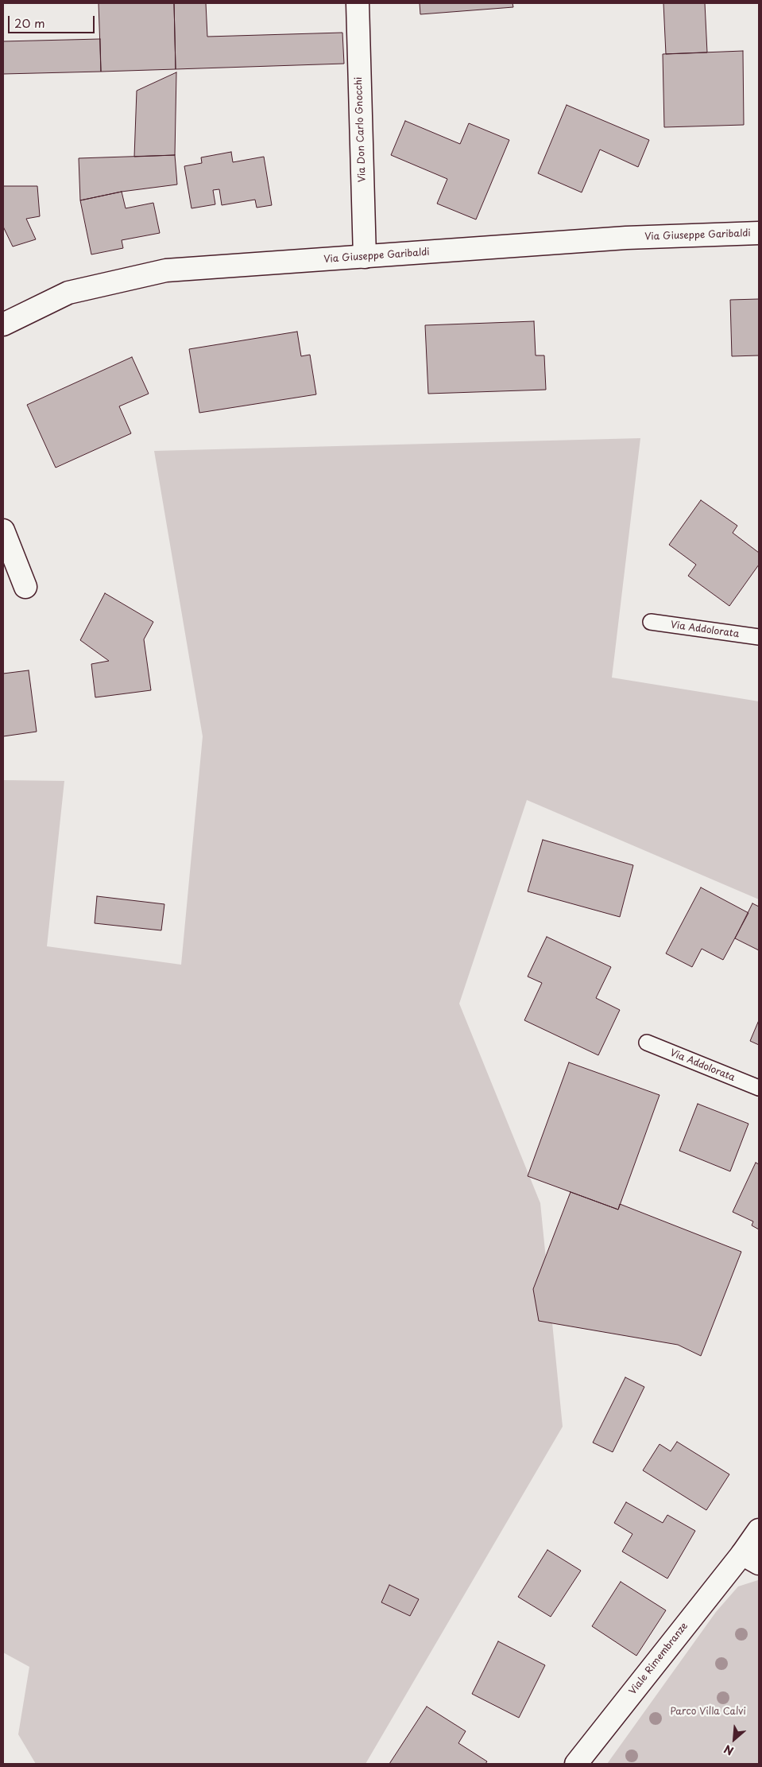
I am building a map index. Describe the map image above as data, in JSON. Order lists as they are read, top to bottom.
{
  "streets": {
    "street": ["Via Don Carlo Gnocchi", "Via Giuseppe Garibaldi", "Viale Rimembranze"],
    "lane": ["Via Addolorata"]
  },
  "crossings": [
    ["Via Don Carlo Gnocchi", "Via Giuseppe Garibaldi"]
  ],
  "parks": ["Parco Villa Calvi"],
  "scale_bar": "20 m",
  "north": "bottom left"
}
